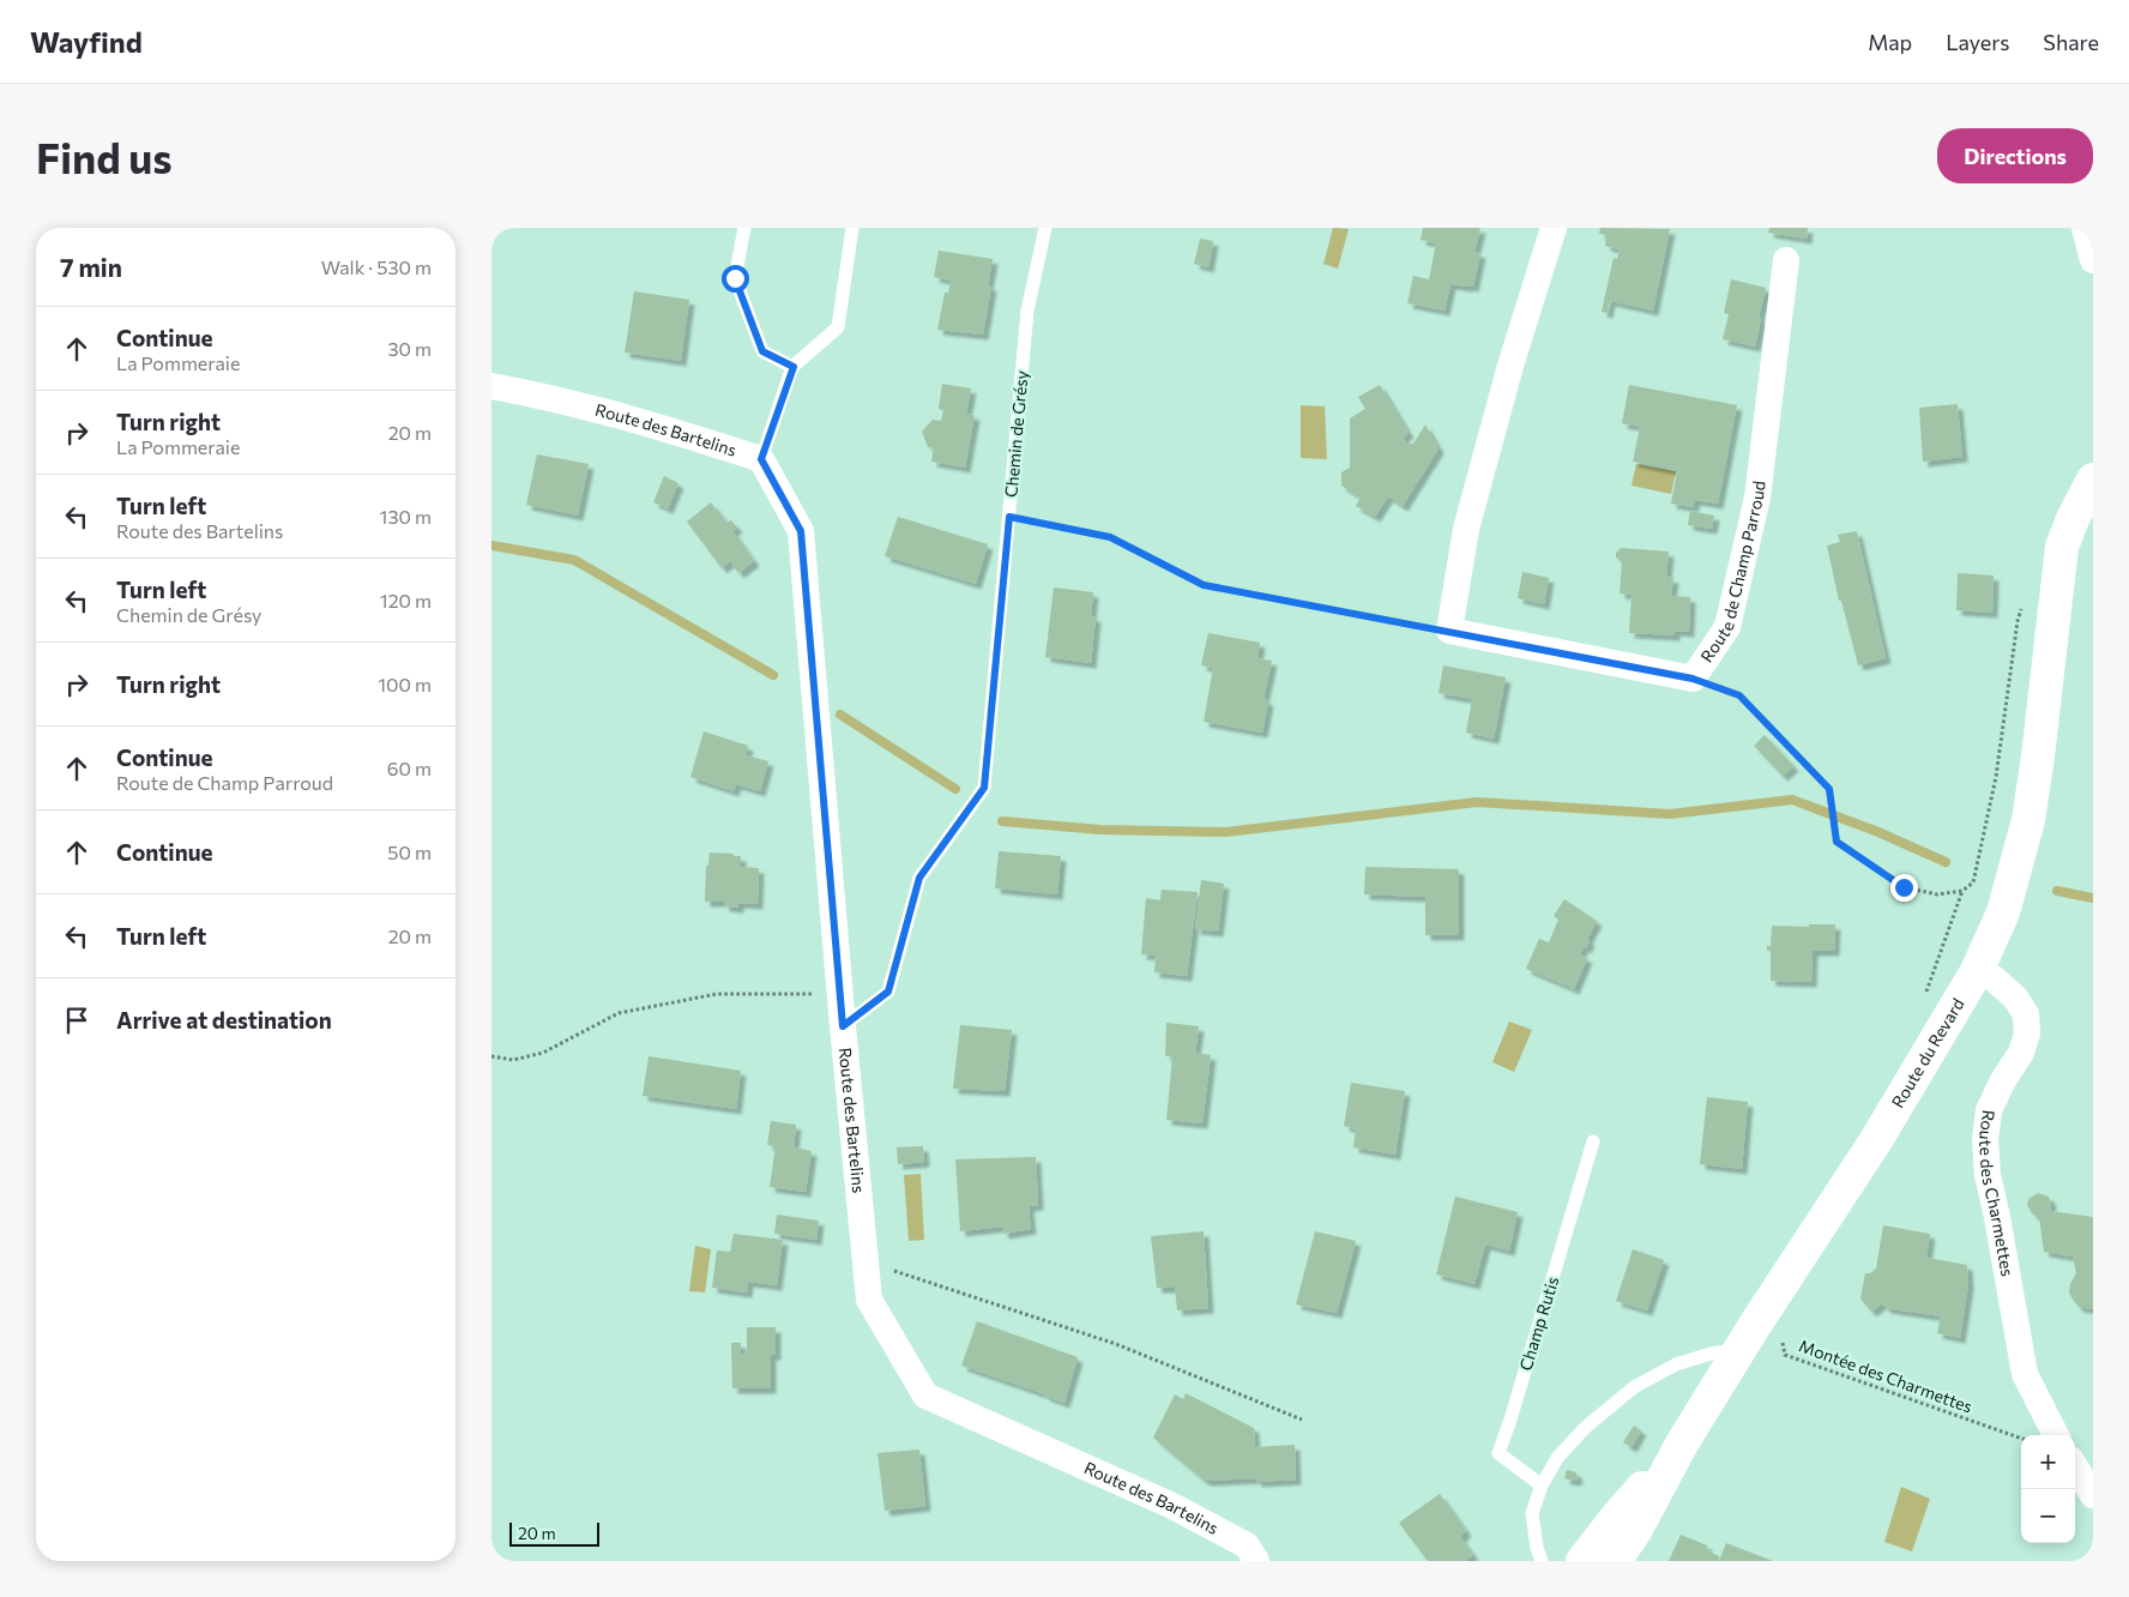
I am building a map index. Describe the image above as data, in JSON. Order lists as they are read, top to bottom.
{
  "streets": {
    "main road": ["Route du Revard"],
    "street": ["Route des Bartelins", "Route de Champ Parroud", "Route des Charmettes"],
    "lane": ["Chemin de Grésy", "Champ Rutis"],
    "path": ["Montée des Charmettes"]
  },
  "crossings": [
    ["Route des Bartelins", "Chemin de Grésy"],
    ["Route du Revard", "Route des Charmettes"],
    ["Route du Revard", "Montée des Charmettes"]
  ],
  "scale_bar": "20 m",
  "page": {
    "header": "Wayfind",
    "nav": ["Map", "Layers", "Share"],
    "buttons": "Directions",
    "title": "Find us",
    "heading": ["7 min", "Walk · 530 m"],
    "list": [
      ["Continue", "La Pommeraie", "30 m"],
      ["Turn right", "La Pommeraie", "20 m"],
      ["Turn left", "Route des Bartelins", "130 m"],
      ["Turn left", "Chemin de Grésy", "120 m"],
      ["Turn right", "100 m"],
      ["Continue", "Route de Champ Parroud", "60 m"],
      ["Continue", "50 m"],
      ["Turn left", "20 m"],
      "Arrive at destination"
    ],
    "map_buttons": ["+", "−"],
    "scale": "20 m"
  }
}
